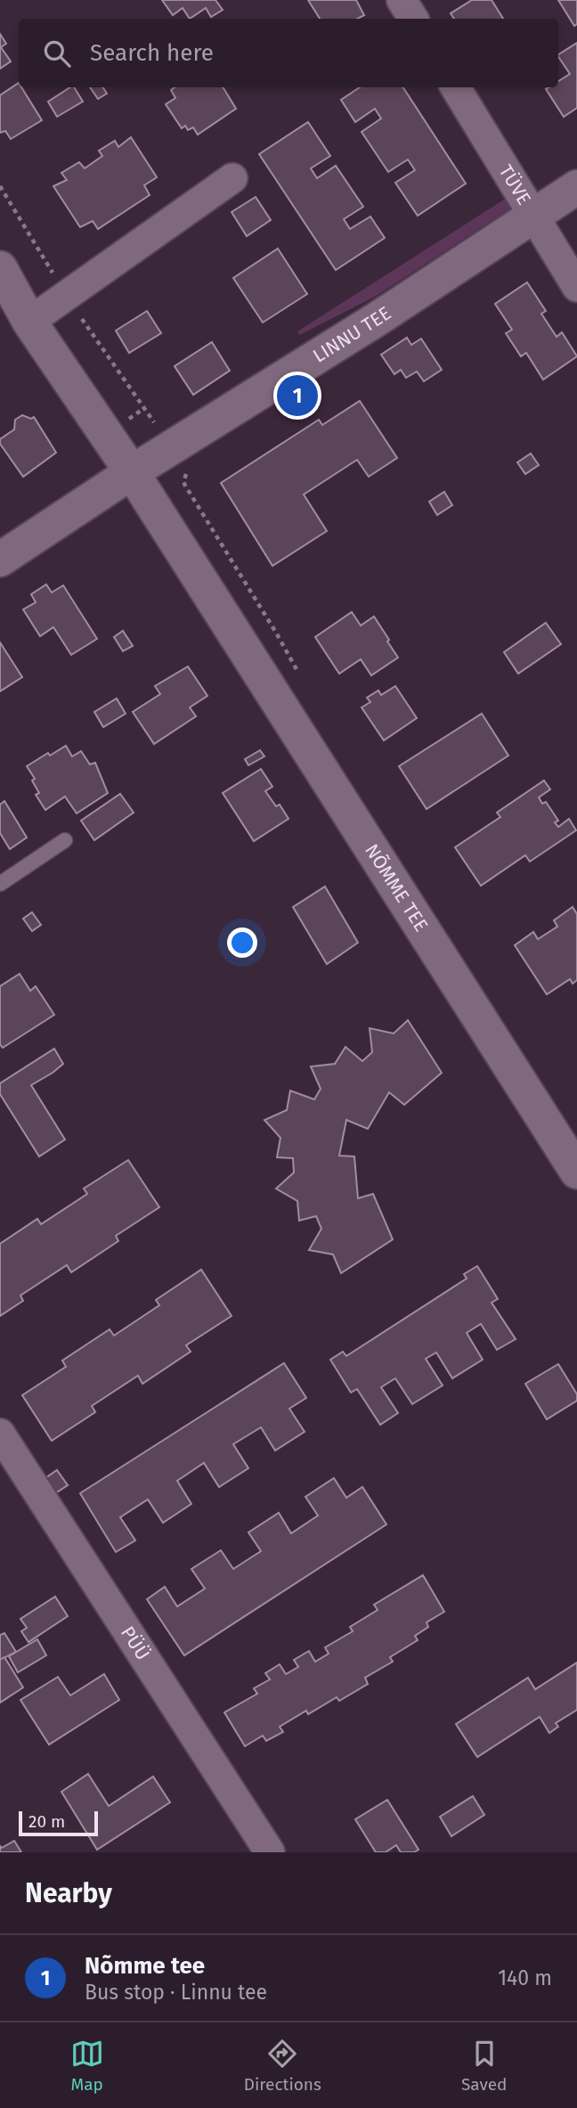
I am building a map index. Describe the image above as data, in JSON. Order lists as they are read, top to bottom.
{
  "streets": {
    "street": [
      "TÜVE",
      "LINNU TEE",
      "NÕMME TEE",
      "PÜÜ"
    ]
  },
  "crossings": [
    ["TÜVE", "LINNU TEE"],
    ["LINNU TEE", "NÕMME TEE"]
  ],
  "scale_bar": "20 m",
  "page": {
    "search": "Search here",
    "pins": "1",
    "scale": "20 m",
    "heading": "Nearby",
    "list": [
      {
        "mark": "1",
        "name": "Nõmme tee",
        "note": "Bus stop · Linnu tee",
        "value": "140 m"
      }
    ],
    "nav": ["Map", "Directions", "Saved"]
  }
}
